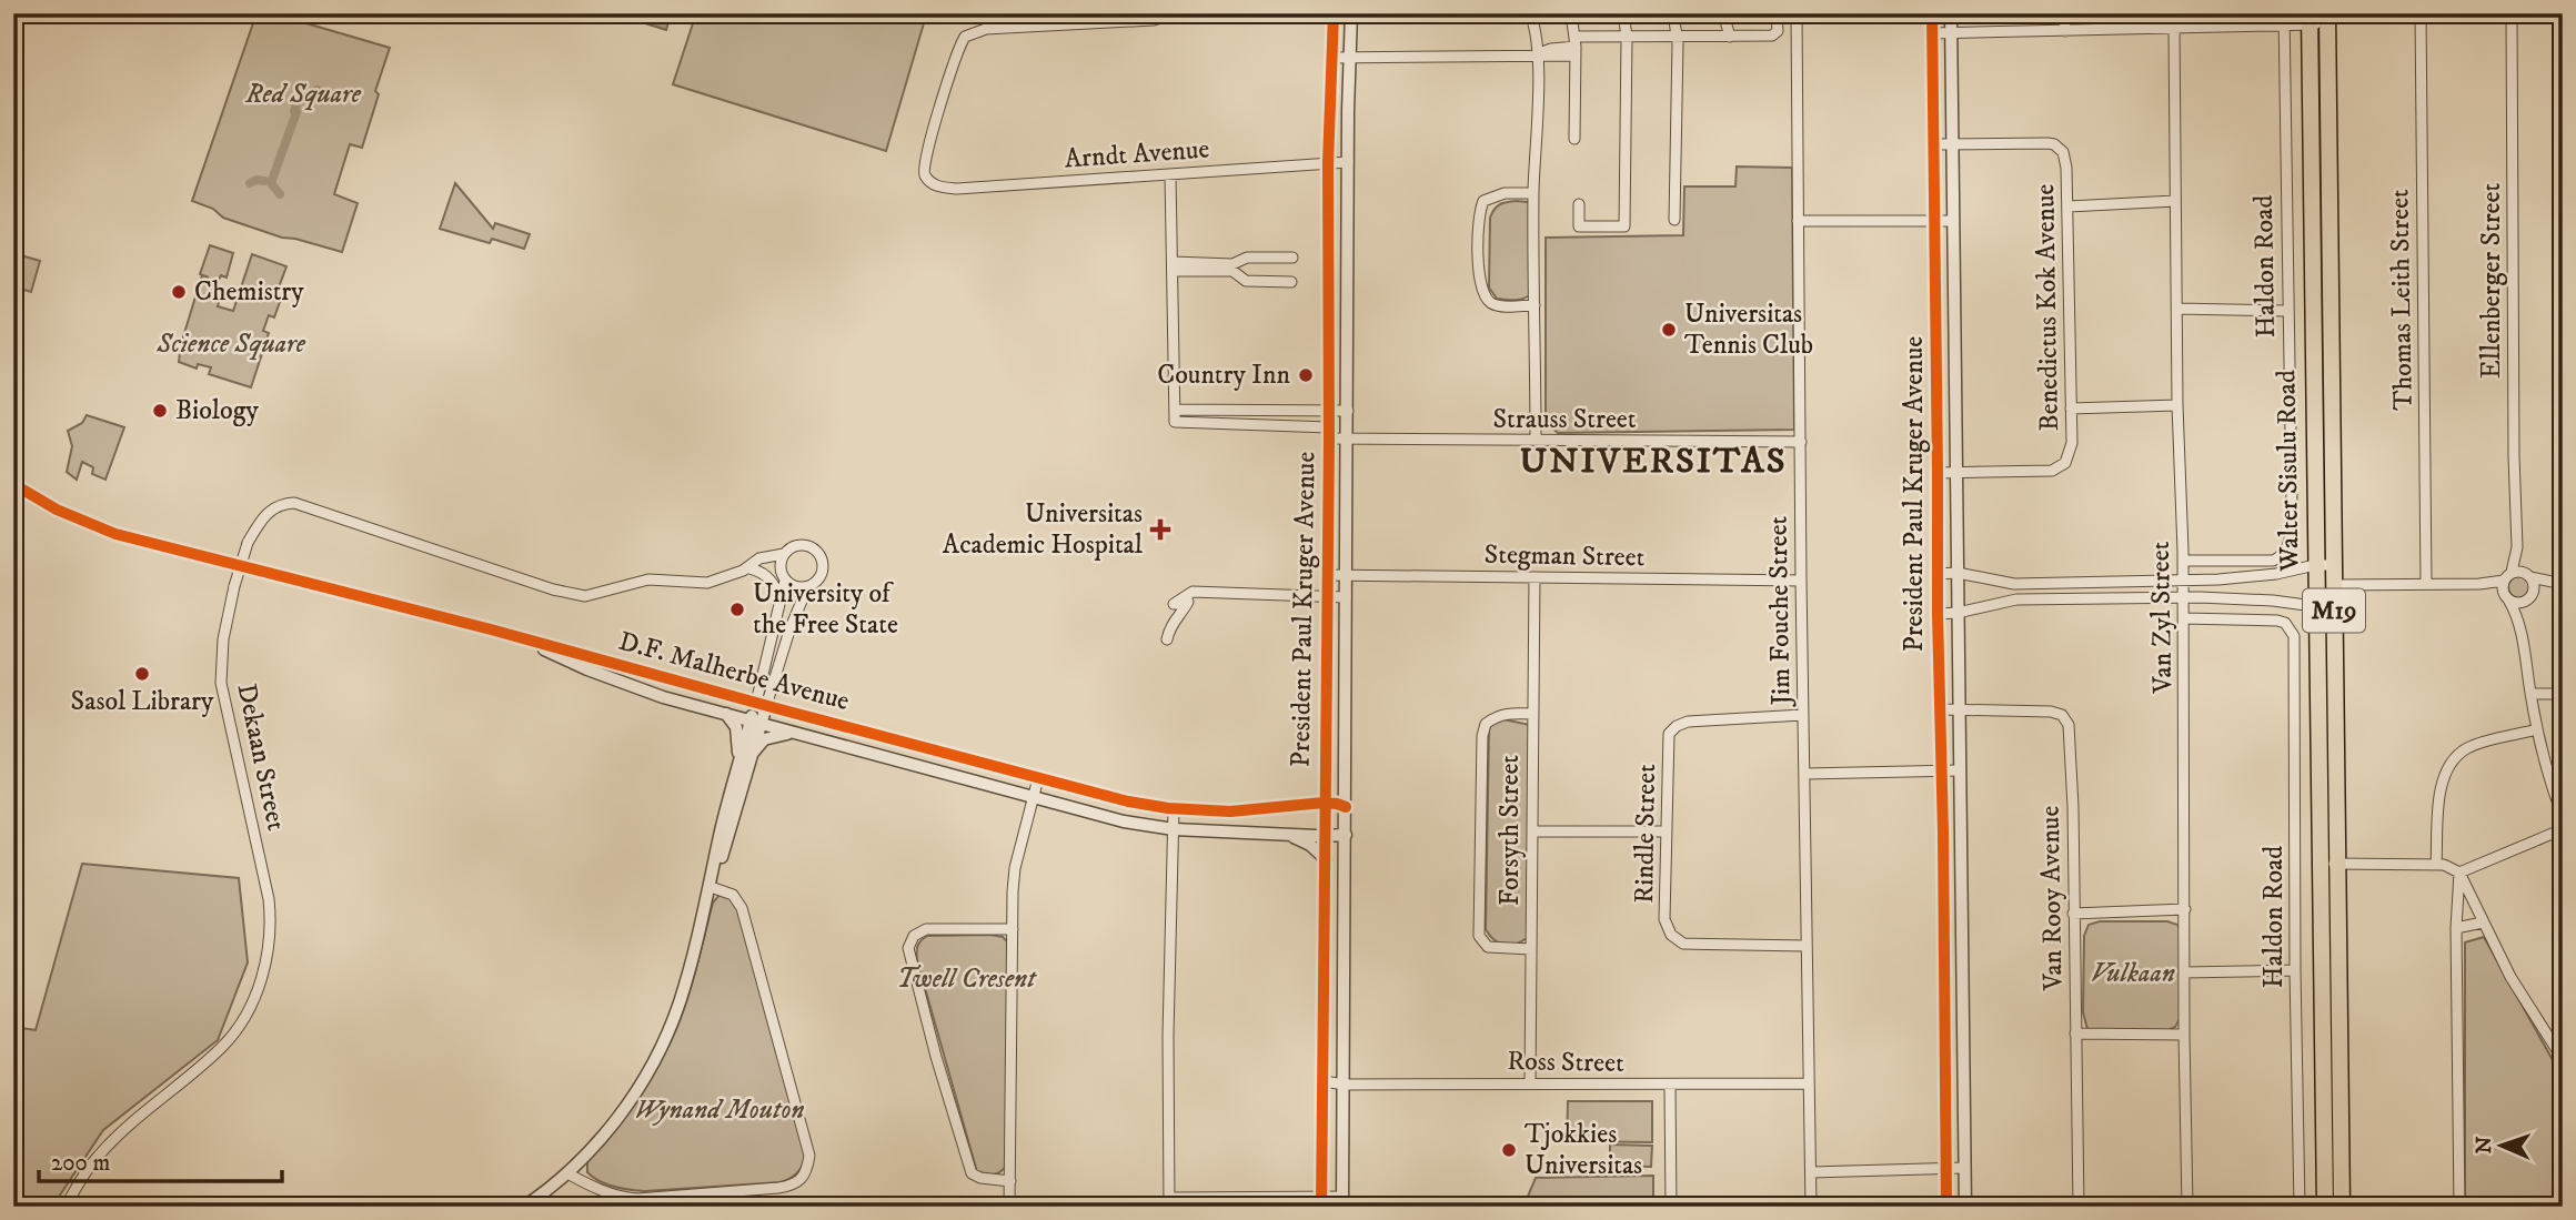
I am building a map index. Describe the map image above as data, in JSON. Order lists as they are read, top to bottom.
{
  "streets": {
    "highway": ["Walter Sisulu Road", "M19"],
    "street": [
      "Arndt Avenue",
      "Haldon Road",
      "Ellenberger Street",
      "Thomas Leith Street",
      "Benedictus Kok Avenue",
      "Strauss Street",
      "President Paul Kruger Avenue",
      "Stegman Street",
      "Jim Fouche Street",
      "Van Zyl Street",
      "D.F. Malherbe Avenue",
      "Dekaan Street",
      "Forsyth Street",
      "Rindle Street",
      "Van Rooy Avenue",
      "Ross Street"
    ]
  },
  "crossings": [
    ["Arndt Avenue", "President Paul Kruger Avenue"],
    ["Haldon Road", "Van Zyl Street"],
    ["Benedictus Kok Avenue", "President Paul Kruger Avenue"],
    ["Strauss Street", "President Paul Kruger Avenue"],
    ["Strauss Street", "Jim Fouche Street"],
    ["President Paul Kruger Avenue", "Stegman Street"],
    ["President Paul Kruger Avenue", "D.F. Malherbe Avenue"],
    ["President Paul Kruger Avenue", "Van Rooy Avenue"],
    ["President Paul Kruger Avenue", "Ross Street"],
    ["Stegman Street", "Jim Fouche Street"],
    ["Stegman Street", "Forsyth Street"],
    ["Jim Fouche Street", "Rindle Street"],
    ["Jim Fouche Street", "Ross Street"],
    ["Forsyth Street", "Ross Street"]
  ],
  "districts": ["UNIVERSITAS"],
  "parks": [
    "Red Square",
    "Science Square",
    "Vulkaan",
    "Twell Cresent",
    "Wynand Mouton"
  ],
  "places": {
    "other": [
      "Chemistry",
      "Universitas Tennis Club",
      "Country Inn",
      "Biology",
      "University of the Free State",
      "Sasol Library",
      "Tjokkies Universitas"
    ],
    "health": ["Universitas Academic Hospital"]
  },
  "scale_bar": "200 m",
  "north": "left"
}
